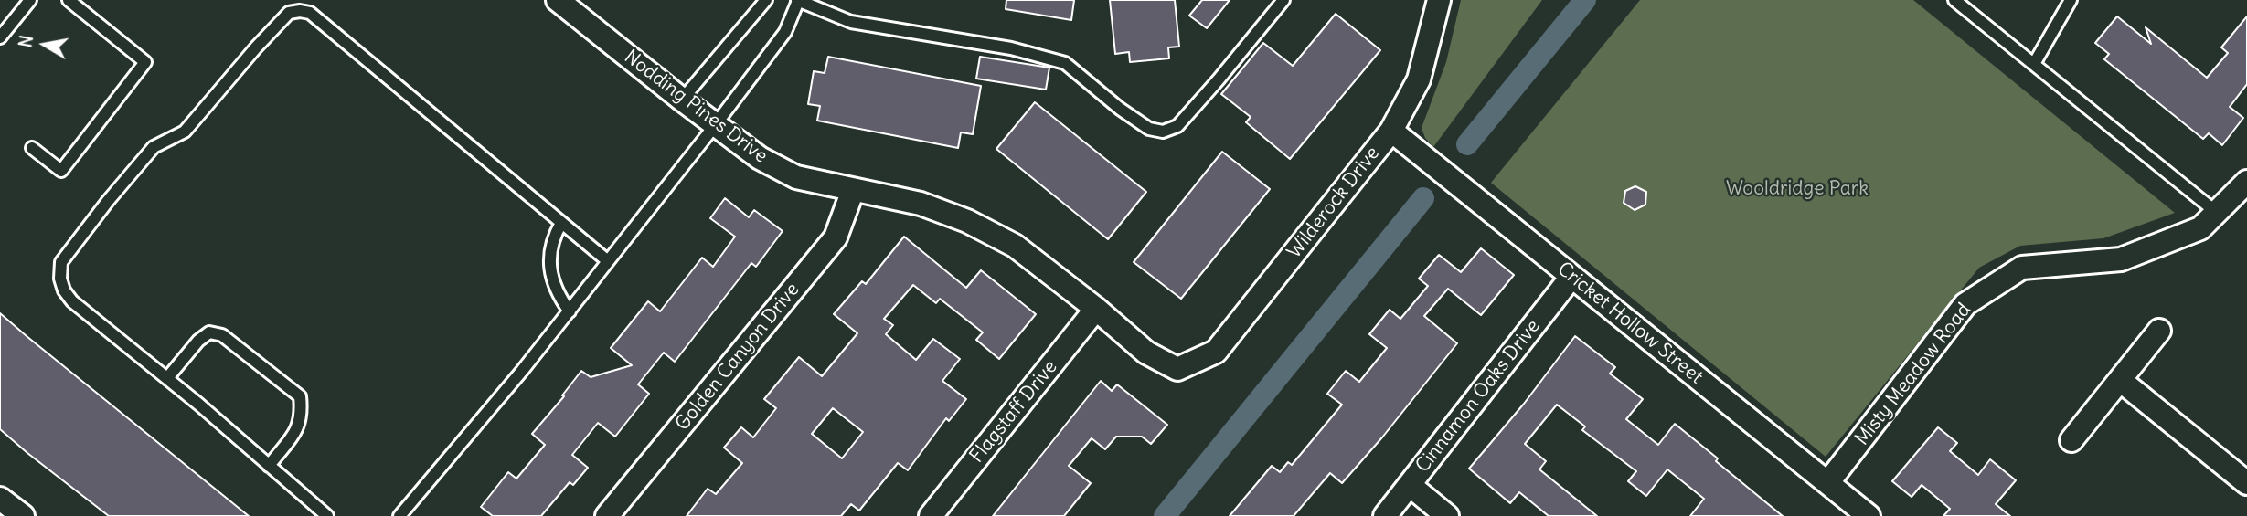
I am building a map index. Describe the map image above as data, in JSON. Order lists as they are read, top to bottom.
{
  "streets": {
    "street": [
      "Nodding Pines Drive",
      "Wilderock Drive",
      "Cricket Hollow Street",
      "Golden Canyon Drive",
      "Misty Meadow Road",
      "Cinnamon Oaks Drive",
      "Flagstaff Drive"
    ]
  },
  "crossings": [
    ["Nodding Pines Drive", "Wilderock Drive"],
    ["Nodding Pines Drive", "Golden Canyon Drive"],
    ["Nodding Pines Drive", "Flagstaff Drive"],
    ["Wilderock Drive", "Cricket Hollow Street"],
    ["Cricket Hollow Street", "Misty Meadow Road"],
    ["Cricket Hollow Street", "Cinnamon Oaks Drive"]
  ],
  "parks": ["Wooldridge Park"],
  "north": "left"
}
